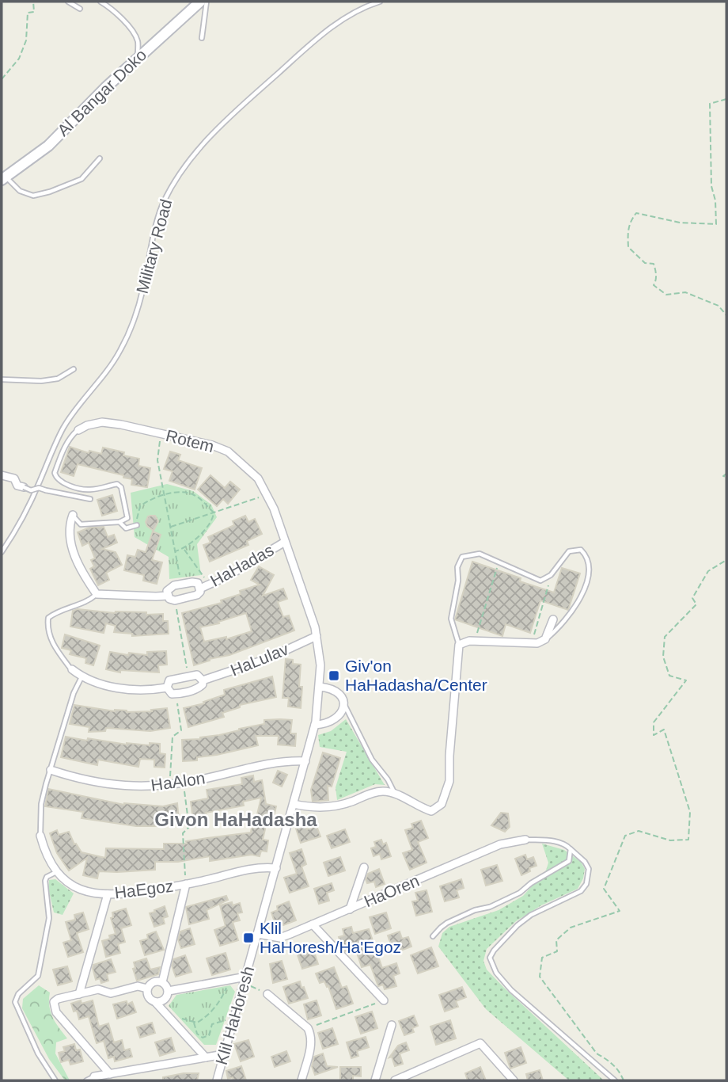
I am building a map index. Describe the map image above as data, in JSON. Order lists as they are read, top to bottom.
{
  "streets": {
    "street": [
      "Al Bangar Doko",
      "Rotem",
      "HaHadas",
      "HaLulav",
      "HaAlon",
      "HaEgoz",
      "HaOren",
      "Klil HaHoresh"
    ],
    "lane": ["Military Road"]
  },
  "crossings": [
    ["Rotem", "HaHadas"],
    ["Rotem", "Klil HaHoresh"],
    ["HaHadas", "Klil HaHoresh"],
    ["HaLulav", "Klil HaHoresh"],
    ["HaAlon", "Klil HaHoresh"],
    ["HaEgoz", "Klil HaHoresh"],
    ["HaOren", "Klil HaHoresh"]
  ],
  "districts": ["Givon HaHadasha"],
  "places": {
    "transit": ["Giv'on HaHadasha/Center", "Klil HaHoresh/Ha'Egoz"]
  }
}
